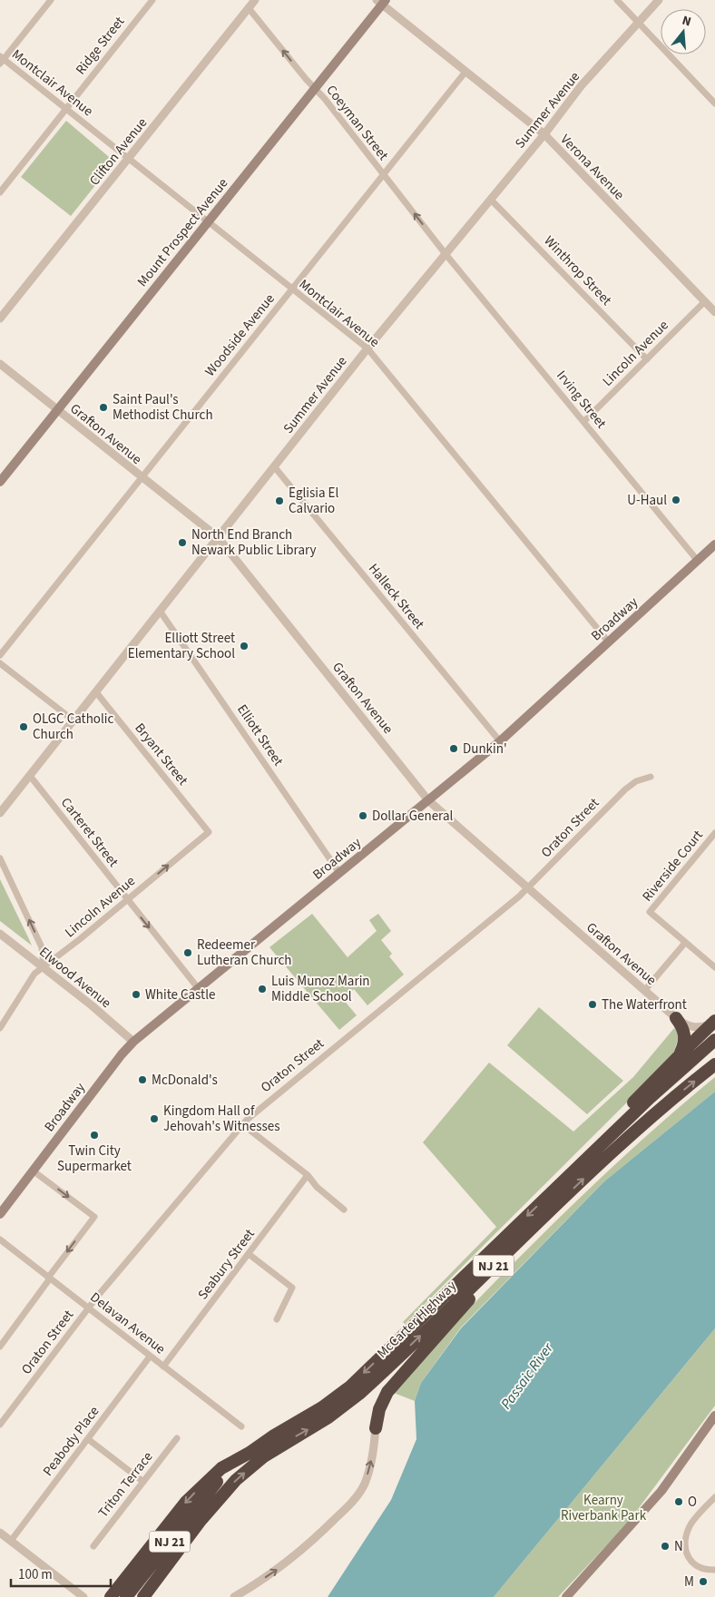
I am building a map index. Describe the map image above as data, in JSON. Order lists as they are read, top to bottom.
{
  "streets": {
    "highway": ["NJ 21", "McCarter Highway"],
    "main road": ["Mount Prospect Avenue", "Broadway"],
    "street": [
      "Ridge Street",
      "Montclair Avenue",
      "Summer Avenue",
      "Coeyman Street",
      "Clifton Avenue",
      "Verona Avenue",
      "Winthrop Street",
      "Woodside Avenue",
      "Lincoln Avenue",
      "Irving Street",
      "Grafton Avenue",
      "Halleck Street",
      "Elliott Street",
      "Bryant Street",
      "Oraton Street",
      "Carteret Street",
      "Riverside Court",
      "Elwood Avenue",
      "Seabury Street",
      "Delavan Avenue",
      "Peabody Place",
      "Triton Terrace"
    ]
  },
  "crossings": [
    ["Ridge Street", "Montclair Avenue"],
    ["Montclair Avenue", "Summer Avenue"],
    ["Montclair Avenue", "Clifton Avenue"],
    ["Montclair Avenue", "Mount Prospect Avenue"],
    ["Montclair Avenue", "Woodside Avenue"],
    ["Montclair Avenue", "Broadway"],
    ["Summer Avenue", "Coeyman Street"],
    ["Summer Avenue", "Verona Avenue"],
    ["Summer Avenue", "Winthrop Street"],
    ["Summer Avenue", "Irving Street"],
    ["Summer Avenue", "Grafton Avenue"],
    ["Summer Avenue", "Halleck Street"],
    ["Summer Avenue", "Elliott Street"],
    ["Summer Avenue", "Bryant Street"],
    ["Summer Avenue", "Carteret Street"],
    ["Coeyman Street", "Clifton Avenue"],
    ["Coeyman Street", "Mount Prospect Avenue"],
    ["Coeyman Street", "Woodside Avenue"],
    ["Coeyman Street", "Irving Street"],
    ["Verona Avenue", "Mount Prospect Avenue"],
    ["Verona Avenue", "Woodside Avenue"],
    ["Verona Avenue", "Lincoln Avenue"],
    ["Mount Prospect Avenue", "Grafton Avenue"],
    ["Winthrop Street", "Lincoln Avenue"],
    ["Woodside Avenue", "Grafton Avenue"],
    ["Lincoln Avenue", "Irving Street"],
    ["Lincoln Avenue", "Bryant Street"],
    ["Lincoln Avenue", "Carteret Street"],
    ["Lincoln Avenue", "Elwood Avenue"],
    ["Irving Street", "Broadway"],
    ["Grafton Avenue", "Broadway"],
    ["Grafton Avenue", "Oraton Street"],
    ["Halleck Street", "Broadway"],
    ["Broadway", "Elliott Street"],
    ["Broadway", "Carteret Street"],
    ["Broadway", "Elwood Avenue"],
    ["Oraton Street", "Delavan Avenue"],
    ["Seabury Street", "Delavan Avenue"],
    ["Delavan Avenue", "Peabody Place"]
  ],
  "one_way": ["Coeyman Street", "Carteret Street"],
  "water": ["Passaic River"],
  "parks": ["Kearny Riverbank Park"],
  "places": [
    "Saint Paul's Methodist Church",
    "U-Haul",
    "Eglisia El Calvario",
    "North End Branch Newark Public Library",
    "Elliott Street Elementary School",
    "OLGC Catholic Church",
    "Dunkin'",
    "Dollar General",
    "Redeemer Lutheran Church",
    "Luis Munoz Marin Middle School",
    "White Castle",
    "The Waterfront",
    "McDonald's",
    "Kingdom Hall of Jehovah's Witnesses",
    "Twin City Supermarket",
    "O",
    "N",
    "M"
  ],
  "scale_bar": "100 m",
  "north": "top"
}
